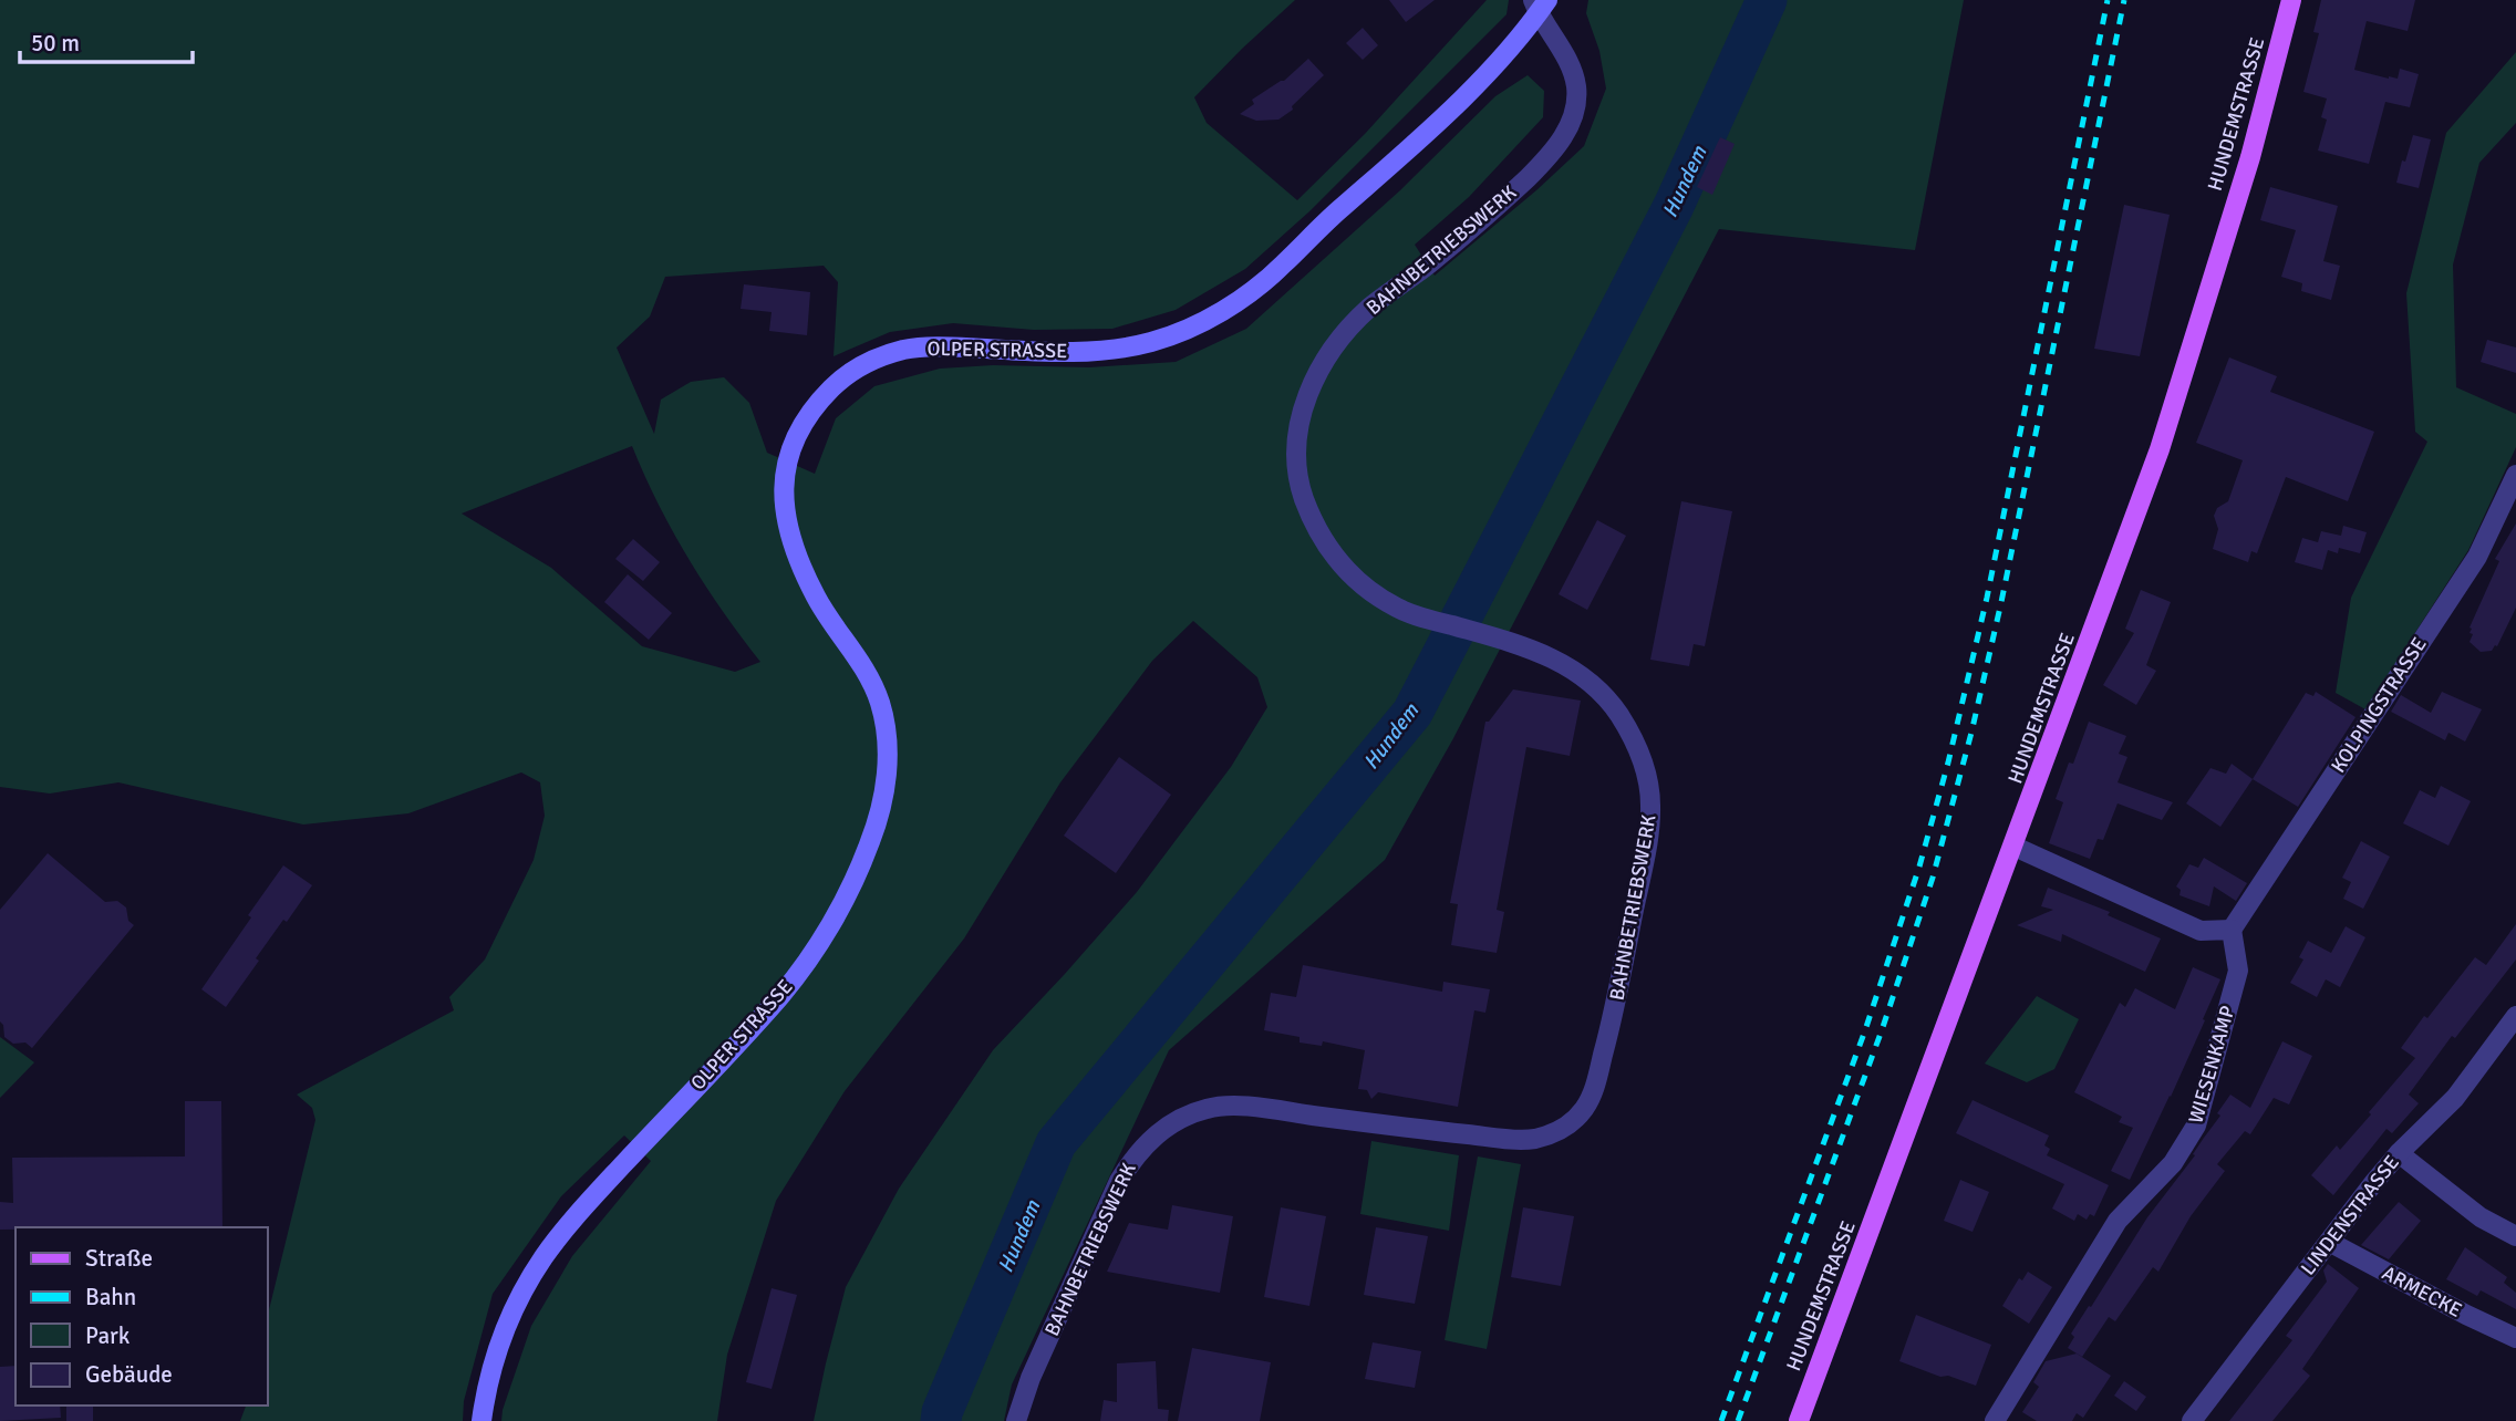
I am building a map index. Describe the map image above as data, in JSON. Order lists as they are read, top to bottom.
{
  "streets": {
    "main road": ["HUNDEMSTRASSE", "OLPER STRASSE"],
    "street": [
      "BAHNBETRIEBSWERK",
      "KOLPINGSTRASSE",
      "WIESENKAMP",
      "LINDENSTRASSE",
      "ARMECKE"
    ]
  },
  "crossings": [
    ["BAHNBETRIEBSWERK", "OLPER STRASSE"],
    ["KOLPINGSTRASSE", "WIESENKAMP"],
    ["LINDENSTRASSE", "ARMECKE"]
  ],
  "water": ["Hundem"],
  "legend": [
    "Straße",
    "Bahn",
    "Park",
    "Gebäude"
  ],
  "scale_bar": "50 m"
}
